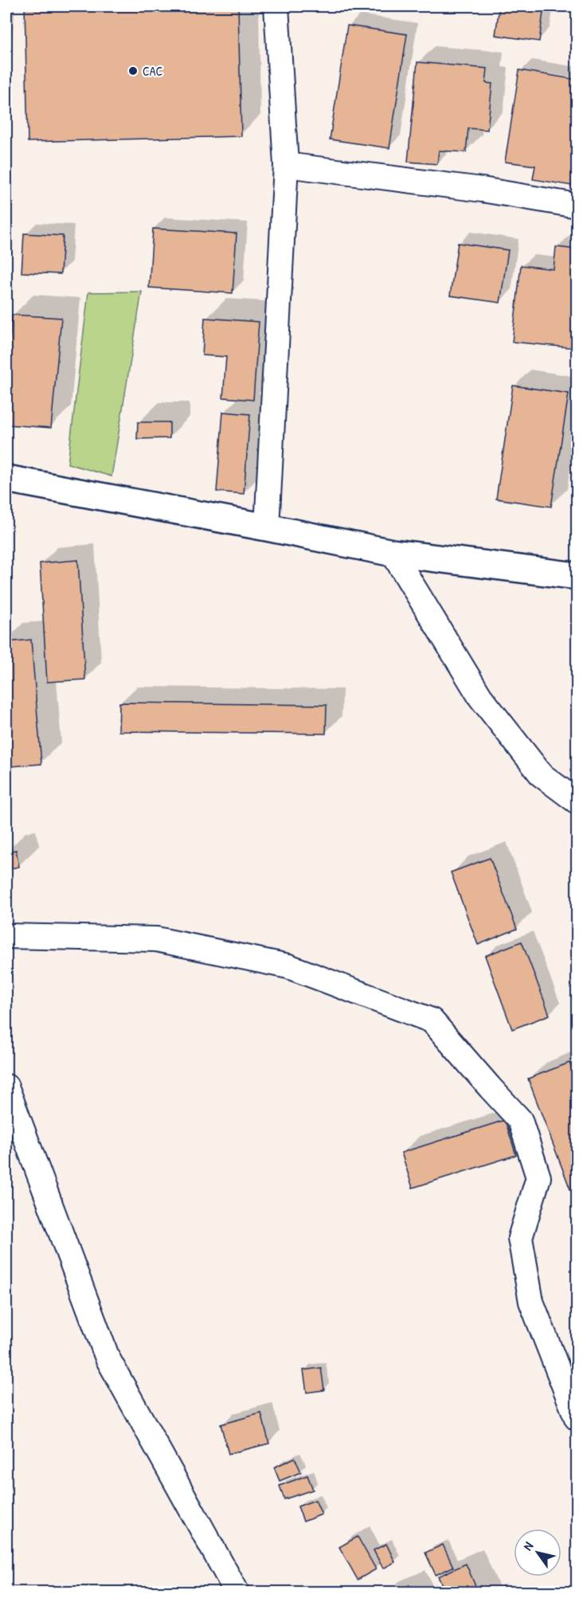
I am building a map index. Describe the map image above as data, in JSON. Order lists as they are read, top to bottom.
{
  "places": ["CAC"],
  "north": "top left"
}
